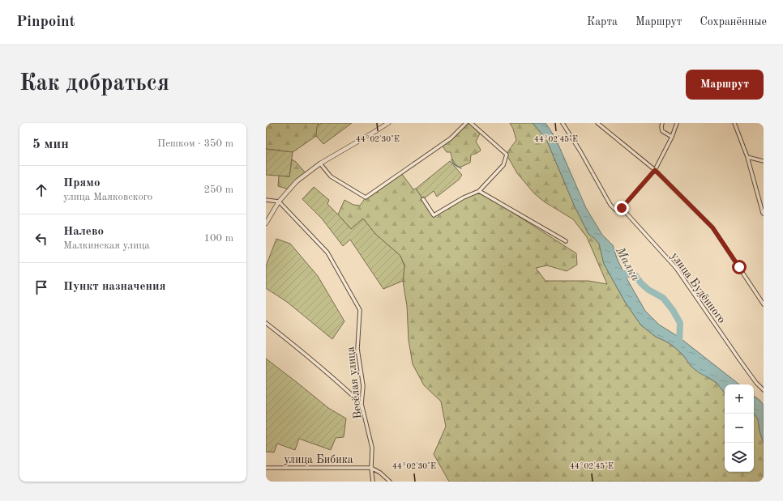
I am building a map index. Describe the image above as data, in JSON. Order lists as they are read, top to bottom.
{
  "streets": {
    "street": ["улица Будённого", "Весёлая улица", "улица Бибика"]
  },
  "crossings": [
    ["Весёлая улица", "улица Бибика"]
  ],
  "water": ["Малка"],
  "page": {
    "header": "Pinpoint",
    "nav": ["Карта", "Маршрут", "Сохранённые"],
    "buttons": "Маршрут",
    "title": "Как добраться",
    "heading": ["5 мин", "Пешком · 350 m"],
    "list": [
      ["Прямо", "улица Маяковского", "250 m"],
      ["Налево", "Малкинская улица", "100 m"],
      "Пункт назначения"
    ],
    "map_buttons": ["+", "−"]
  },
  "coordinates": ["44°02'30\"E", "44°02'45\"E"]
}
